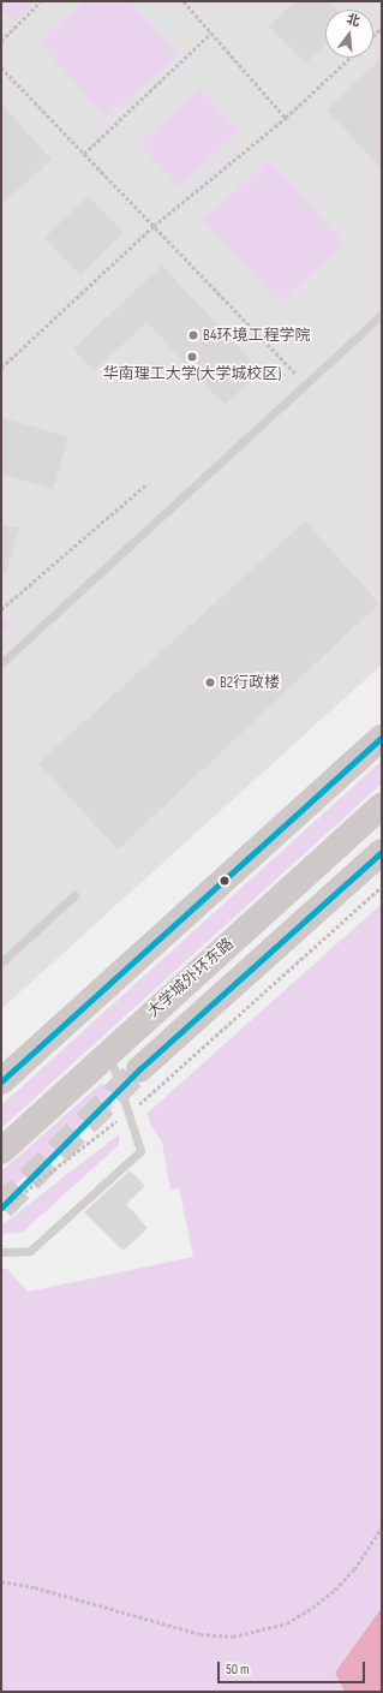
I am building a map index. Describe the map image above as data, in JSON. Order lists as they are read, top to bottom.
{
  "streets": {
    "main road": ["大学城外环东路"]
  },
  "places": ["B4环境工程学院", "华南理工大学(大学城校区)", "B2行政楼"],
  "scale_bar": "50 m",
  "north": "top"
}
